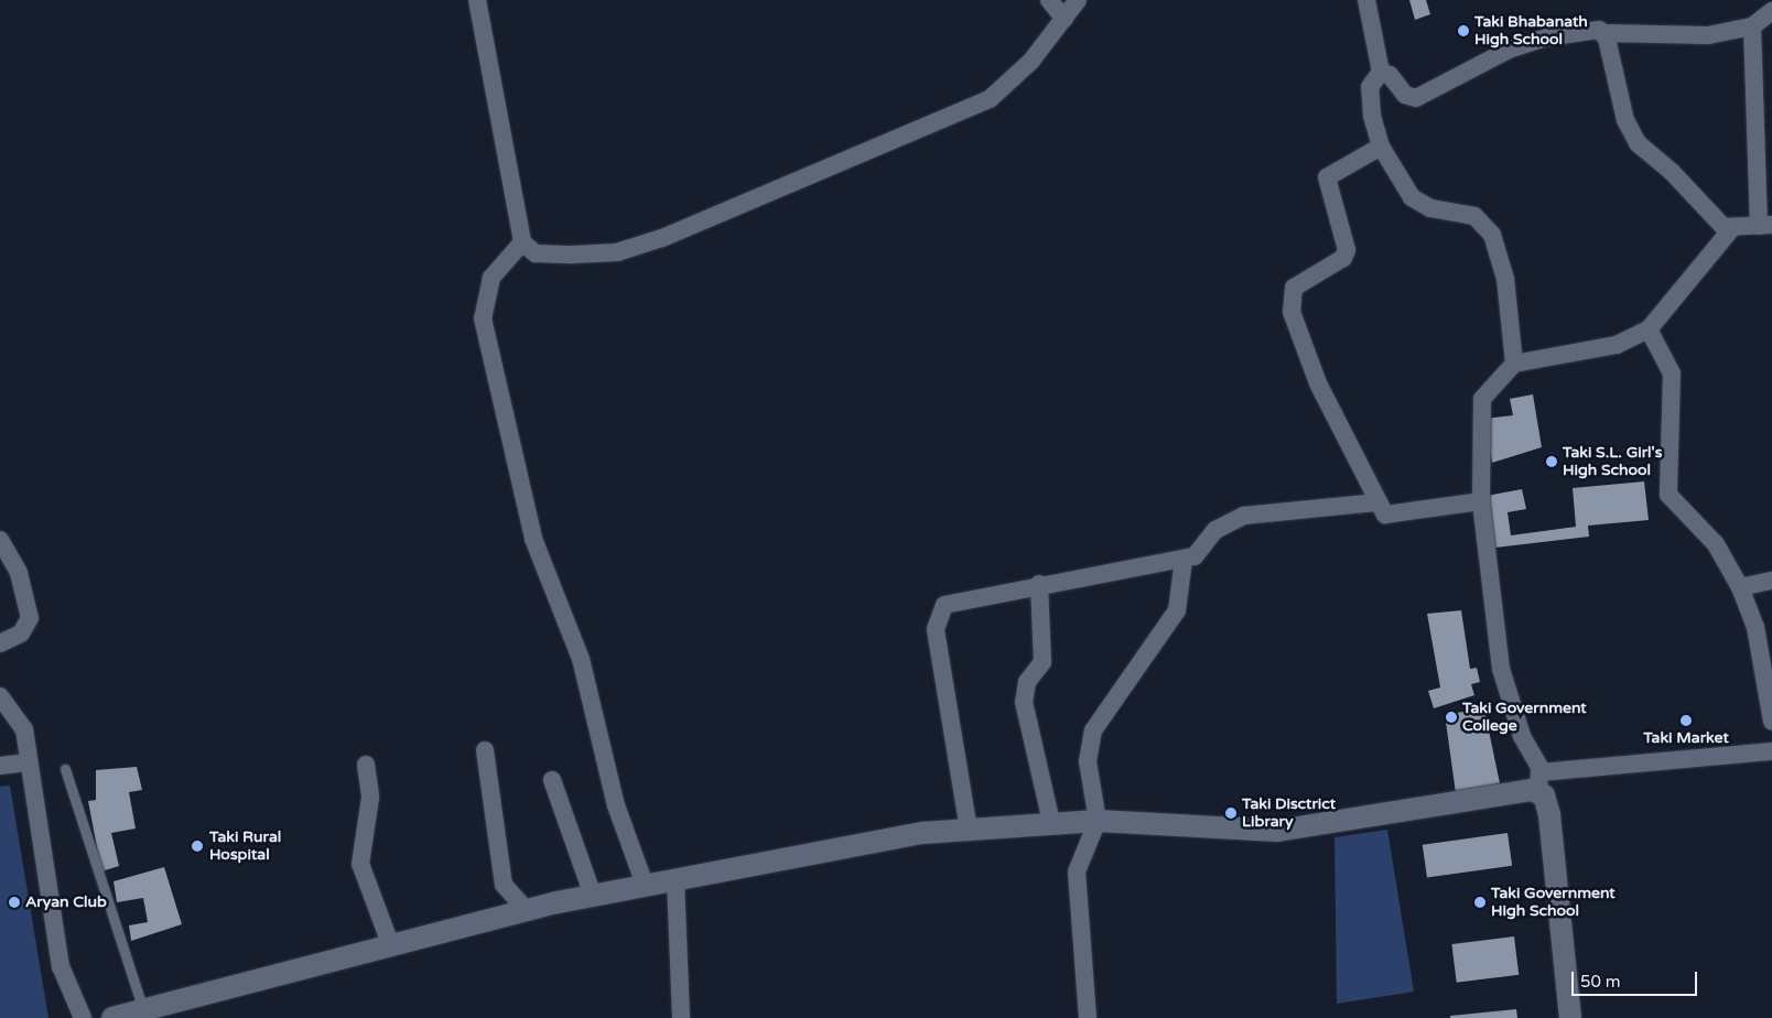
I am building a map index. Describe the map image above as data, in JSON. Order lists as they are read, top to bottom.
{
  "places": [
    "Taki Bhabanath High School",
    "Taki S.L. Girl's High School",
    "Taki Government College",
    "Taki Market",
    "Taki Disctrict Library",
    "Taki Rural Hospital",
    "Aryan Club",
    "Taki Government High School"
  ],
  "scale_bar": "50 m"
}
